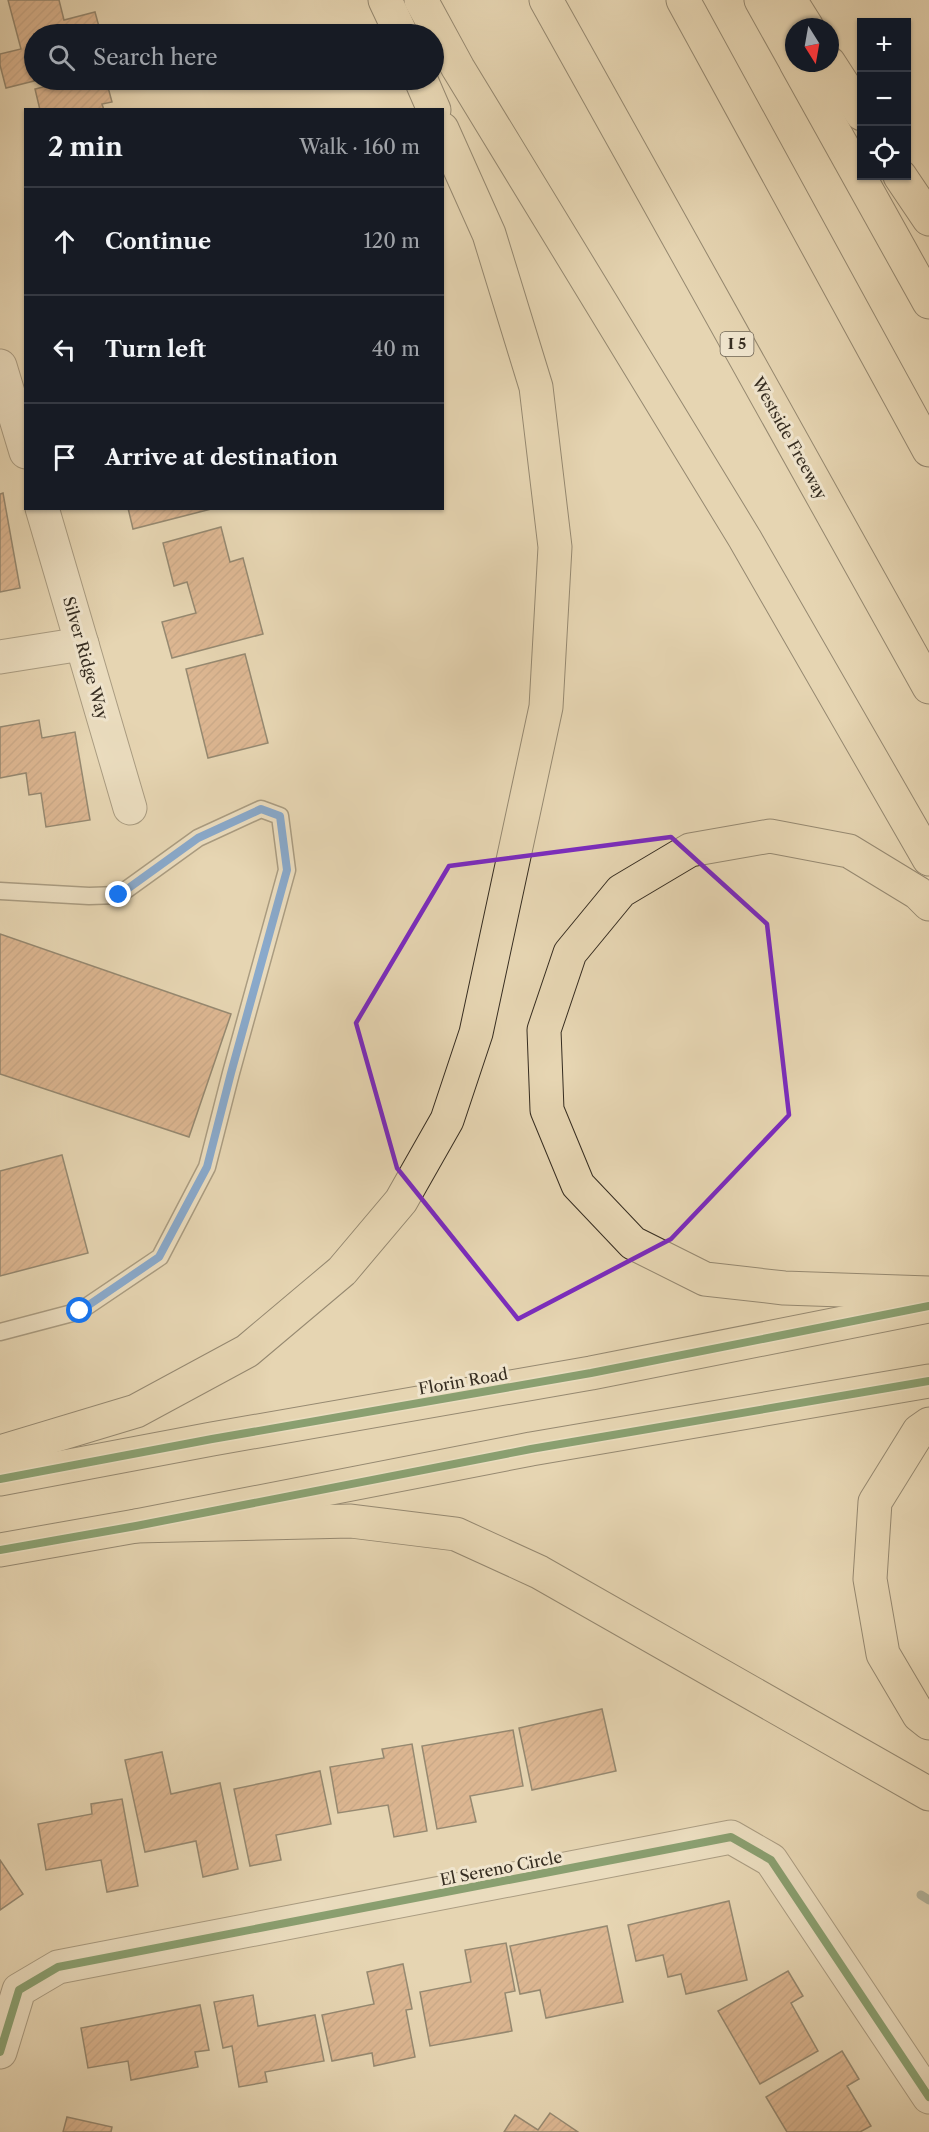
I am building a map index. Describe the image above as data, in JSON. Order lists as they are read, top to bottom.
{
  "streets": {
    "main road": ["I 5", "Westside Freeway", "Florin Road"],
    "street": ["Silver Ridge Way", "El Sereno Circle"]
  },
  "north": "bottom",
  "page": {
    "map_buttons": ["+", "−"],
    "search": "Search here",
    "heading": ["2 min", "Walk · 160 m"],
    "list": [
      ["Continue", "120 m"],
      ["Turn left", "40 m"],
      "Arrive at destination"
    ]
  }
}
